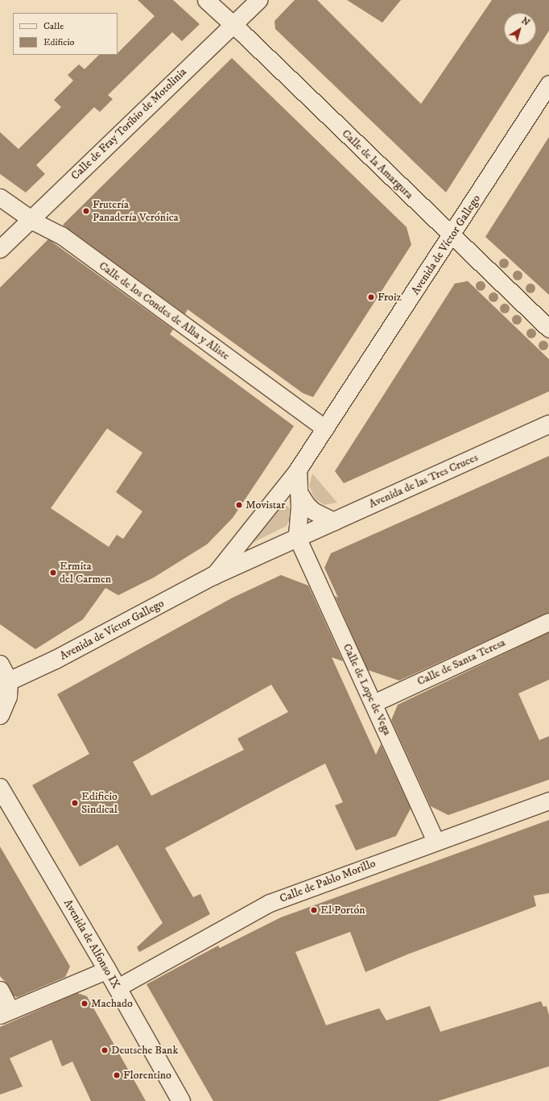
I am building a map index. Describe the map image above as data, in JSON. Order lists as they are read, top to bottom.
{
  "streets": {
    "street": [
      "Calle de Fray Toribio de Motolinia",
      "Calle de la Amargura",
      "Avenida de Víctor Gallego",
      "Calle de los Condes de Alba y Aliste",
      "Avenida de las Tres Cruces",
      "Calle de Santa Teresa",
      "Calle de Lope de Vega",
      "Calle de Pablo Morillo",
      "Avenida de Alfonso IX"
    ]
  },
  "crossings": [
    ["Calle de Fray Toribio de Motolinia", "Calle de la Amargura"],
    ["Calle de Fray Toribio de Motolinia", "Calle de los Condes de Alba y Aliste"],
    ["Calle de la Amargura", "Avenida de Víctor Gallego"],
    ["Avenida de Víctor Gallego", "Calle de los Condes de Alba y Aliste"],
    ["Avenida de Víctor Gallego", "Avenida de las Tres Cruces"],
    ["Avenida de Víctor Gallego", "Calle de Lope de Vega"],
    ["Avenida de las Tres Cruces", "Calle de Lope de Vega"],
    ["Calle de Santa Teresa", "Calle de Lope de Vega"],
    ["Calle de Lope de Vega", "Calle de Pablo Morillo"],
    ["Calle de Pablo Morillo", "Avenida de Alfonso IX"]
  ],
  "places": [
    "Frutería Panadería Verónica",
    "Froiz",
    "Movistar",
    "Ermita del Carmen",
    "Edificio Sindical",
    "El Portón",
    "Machado",
    "Deutsche Bank",
    "Florentino"
  ],
  "legend": ["Calle", "Edificio"],
  "north": "top right"
}
